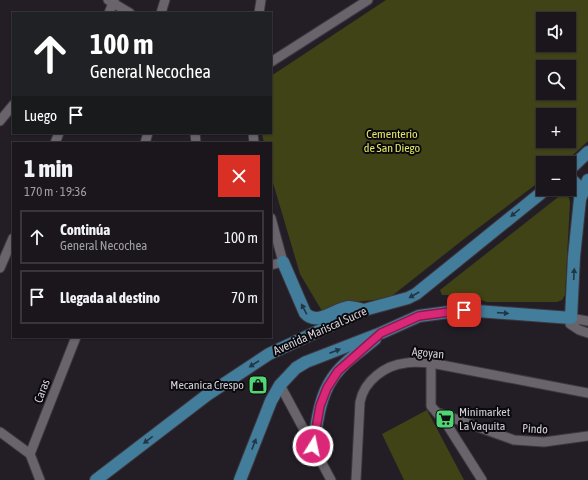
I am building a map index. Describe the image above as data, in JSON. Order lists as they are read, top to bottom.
{
  "streets": {
    "main road": ["Avenida Mariscal Sucre"],
    "street": ["Agoyan", "Caras", "Pindo"]
  },
  "one_way": ["Avenida Mariscal Sucre"],
  "parks": ["Cementerio de San Diego"],
  "places": {
    "shop": ["Mecanica Crespo"],
    "supermarket": ["Minimarket La Vaquita"]
  },
  "page": {
    "map_buttons": ["+", "−"],
    "turn": ["100 m", "General Necochea"],
    "then": "Luego",
    "heading": ["1 min", "170 m · 19:36"],
    "list": [
      {
        "name": "Continúa",
        "note": "General Necochea",
        "value": "100 m"
      },
      {
        "name": "Llegada al destino",
        "value": "70 m"
      }
    ]
  }
}
